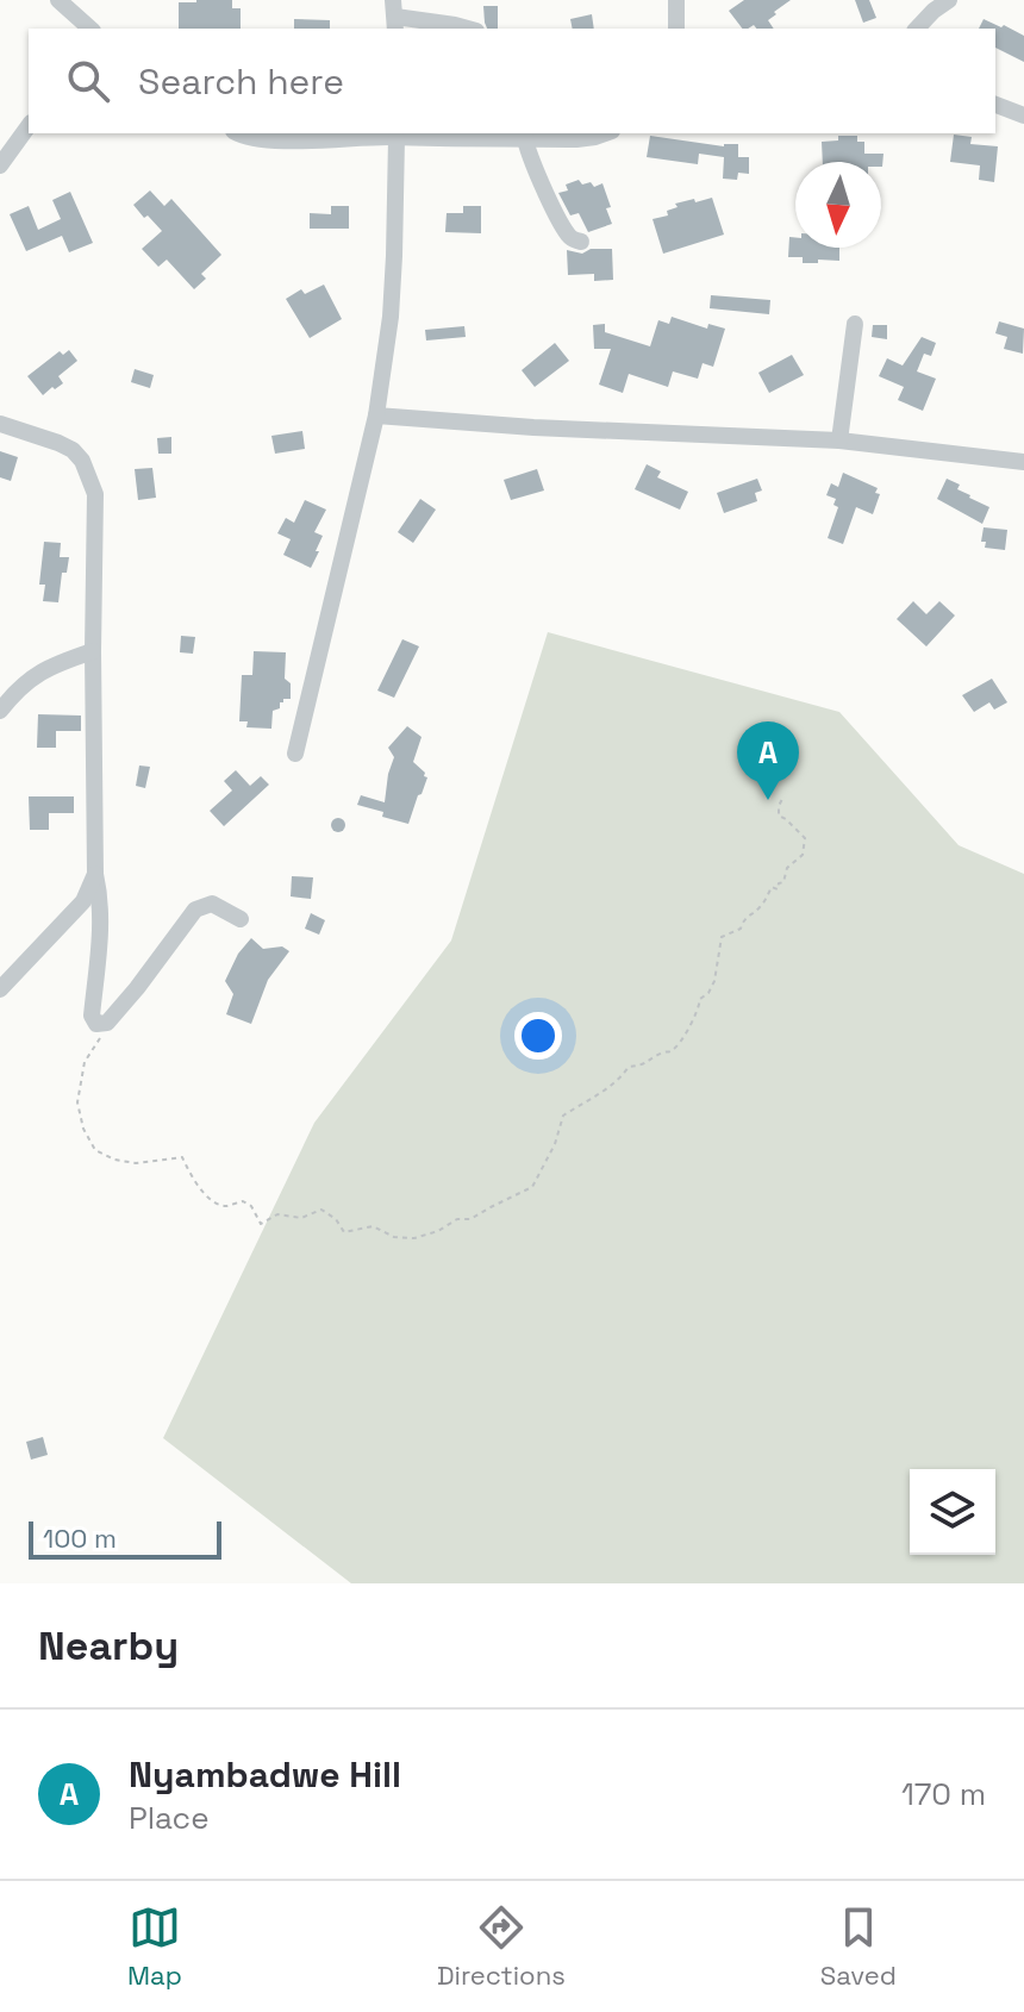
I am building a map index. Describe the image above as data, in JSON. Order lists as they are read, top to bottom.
{
  "scale_bar": "100 m",
  "north": "bottom",
  "page": {
    "search": "Search here",
    "pins": "A",
    "scale": "100 m",
    "heading": "Nearby",
    "list": [
      {
        "mark": "A",
        "name": "Nyambadwe Hill",
        "note": "Place",
        "value": "170 m"
      }
    ],
    "nav": ["Map", "Directions", "Saved"]
  }
}
